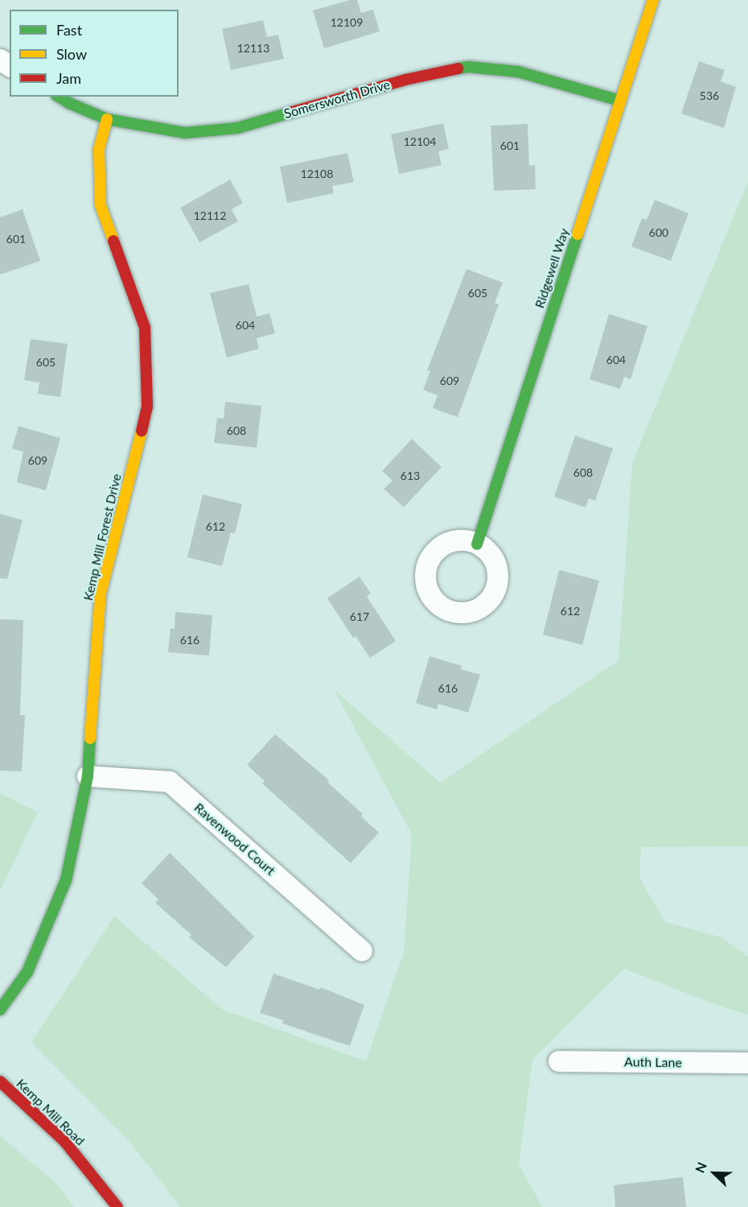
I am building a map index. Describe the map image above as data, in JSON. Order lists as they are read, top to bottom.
{
  "streets": {
    "street": [
      "Somersworth Drive",
      "Ridgewell Way",
      "Kemp Mill Forest Drive",
      "Ravenwood Court",
      "Auth Lane",
      "Kemp Mill Road"
    ]
  },
  "crossings": [
    ["Somersworth Drive", "Ridgewell Way"],
    ["Somersworth Drive", "Kemp Mill Forest Drive"],
    ["Kemp Mill Forest Drive", "Ravenwood Court"]
  ],
  "house_numbers": [
    "12109",
    "12113",
    "536",
    "12104",
    "601",
    "12108",
    "12112",
    "600",
    "601",
    "605",
    "604",
    "604",
    "605",
    "609",
    "608",
    "609",
    "608",
    "613",
    "612",
    "612",
    "617",
    "616",
    "616"
  ],
  "legend": ["Fast", "Slow", "Jam"],
  "north": "top left"
}
